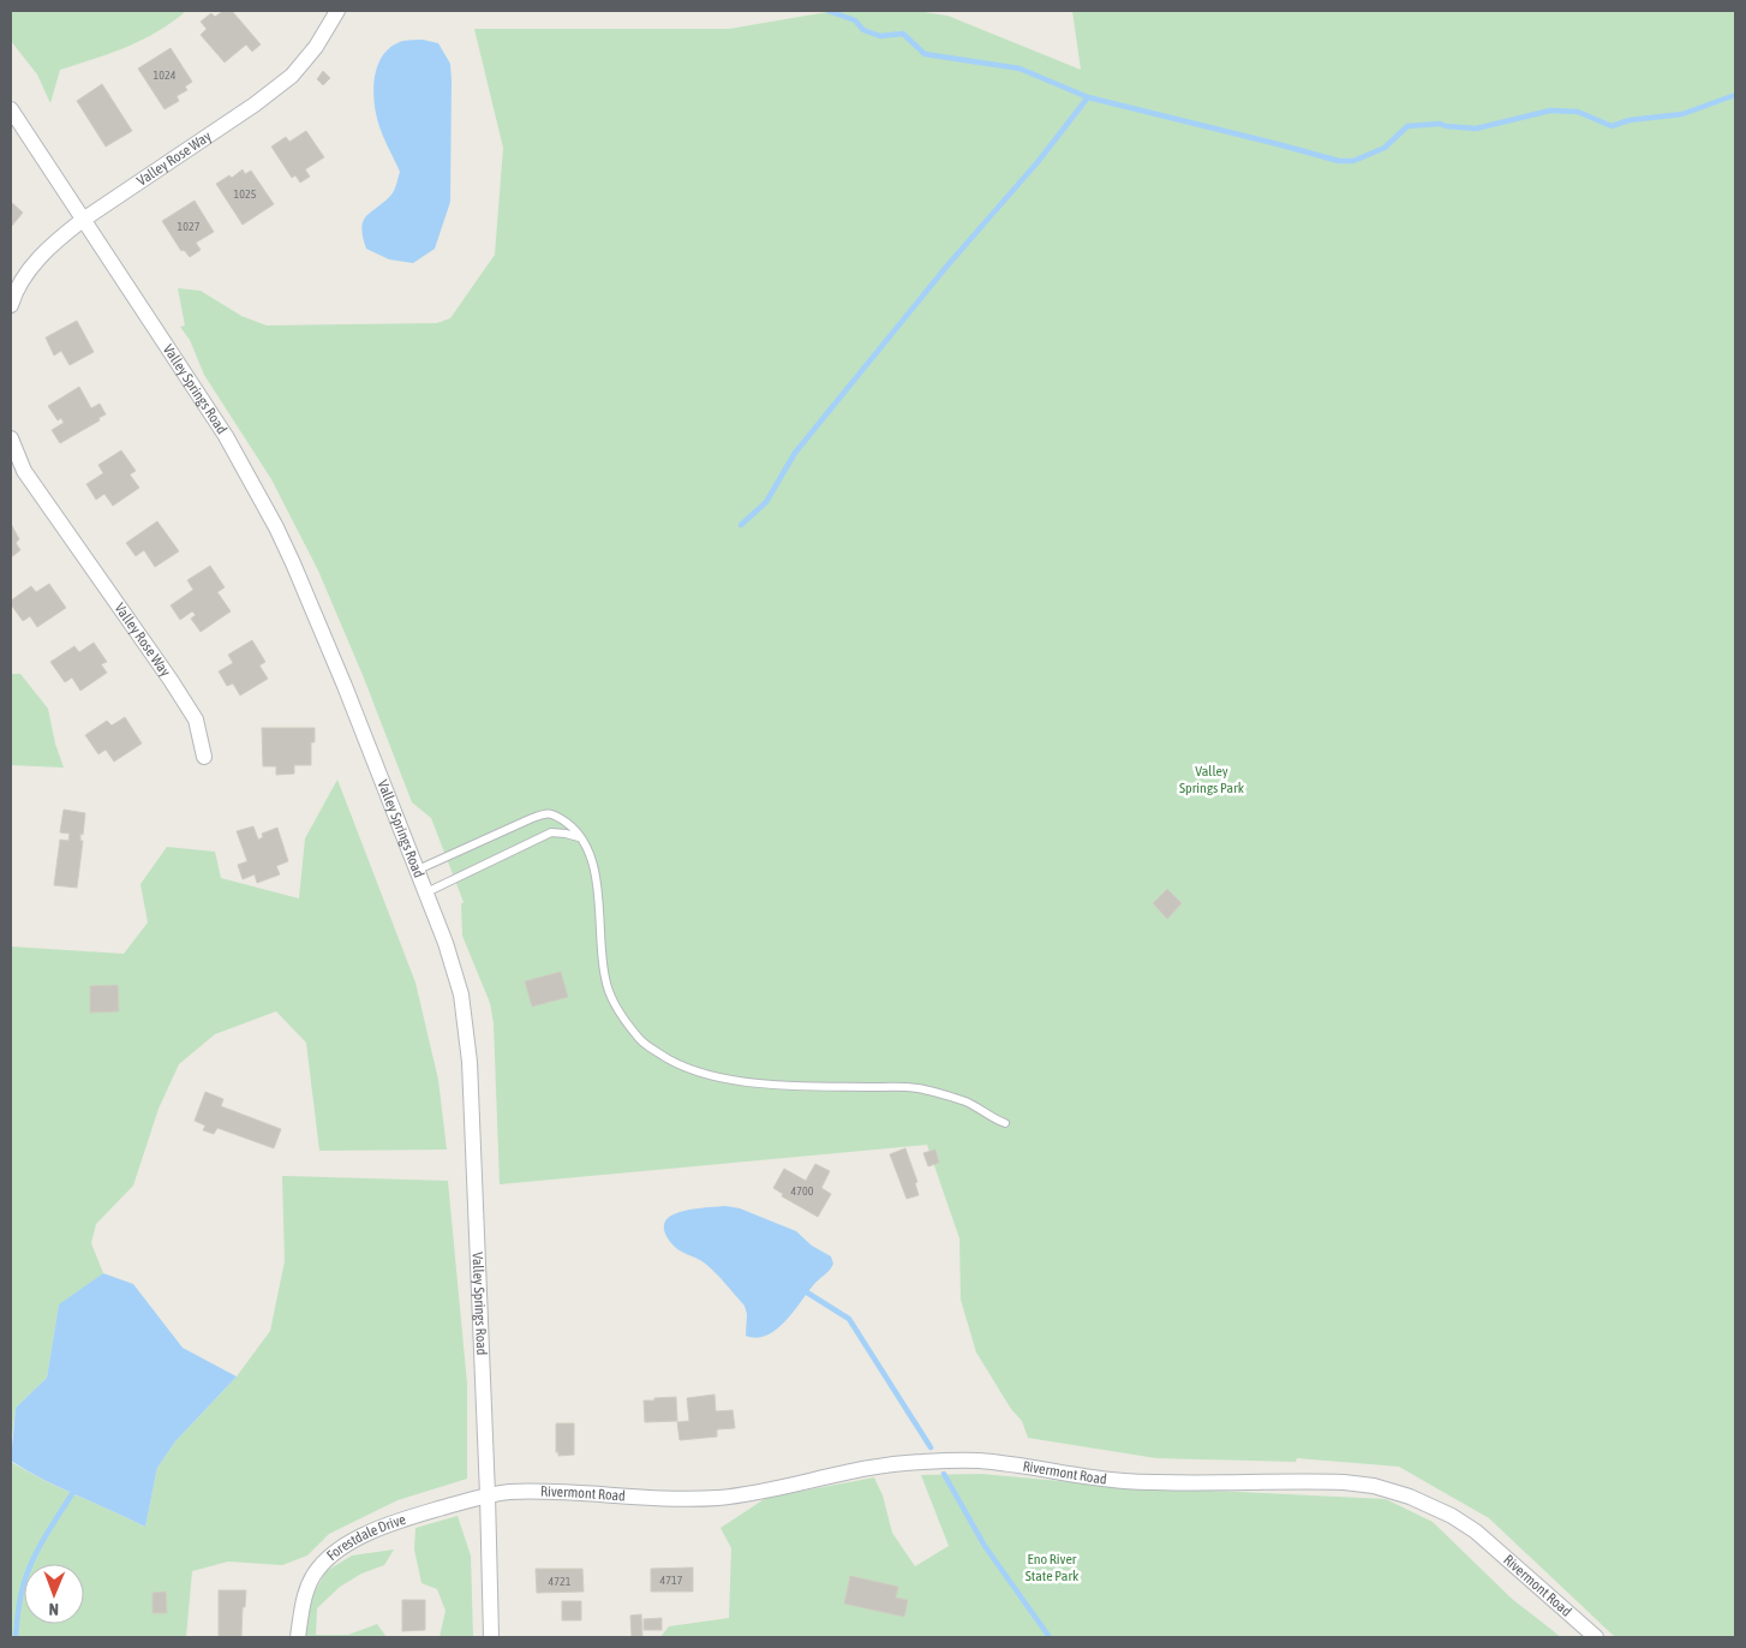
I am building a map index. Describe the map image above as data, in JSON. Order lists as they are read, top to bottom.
{
  "streets": {
    "street": [
      "Valley Rose Way",
      "Valley Springs Road",
      "Rivermont Road",
      "Forestdale Drive"
    ]
  },
  "crossings": [
    ["Valley Rose Way", "Valley Springs Road"],
    ["Valley Springs Road", "Rivermont Road"],
    ["Valley Springs Road", "Forestdale Drive"],
    ["Rivermont Road", "Forestdale Drive"]
  ],
  "parks": ["Valley Springs Park", "Eno River State Park"],
  "house_numbers": [
    "1024",
    "1025",
    "1027",
    "4700",
    "4717",
    "4721"
  ],
  "north": "bottom"
}
